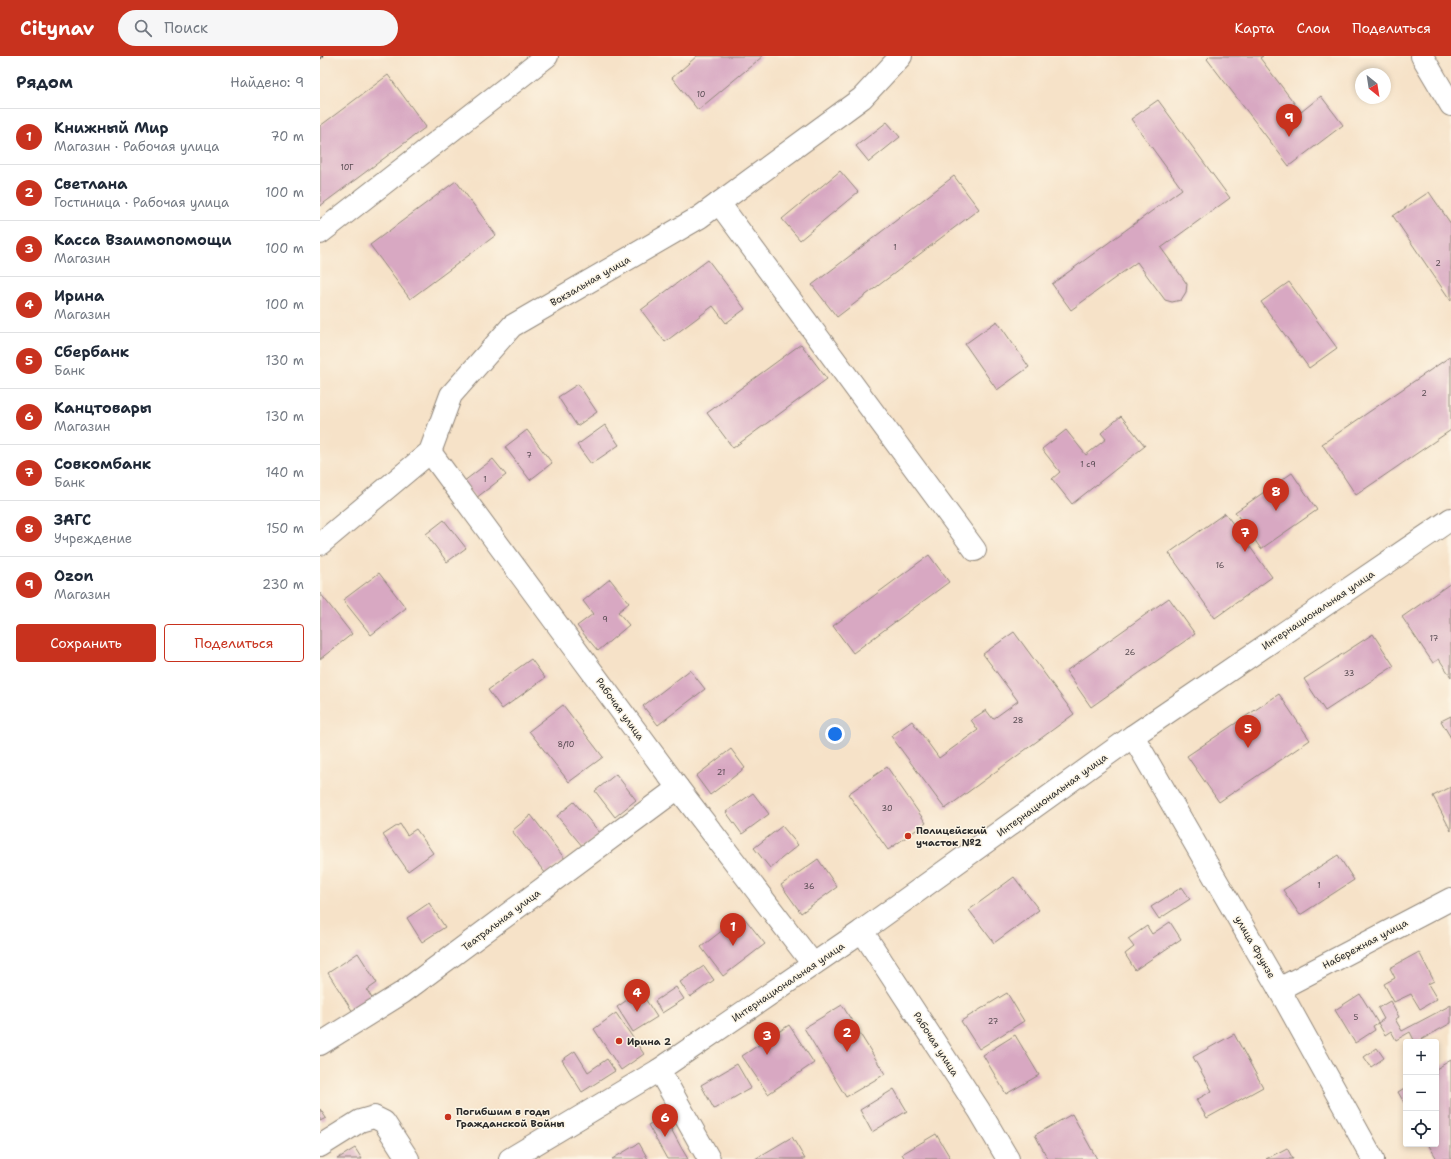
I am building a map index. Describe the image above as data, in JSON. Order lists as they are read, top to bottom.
{
  "streets": {
    "street": [
      "Вокзальная улица",
      "Интернациональная улица",
      "Рабочая улица",
      "Театральная улица",
      "Набережная улица",
      "улица Фрунзе"
    ]
  },
  "crossings": [
    ["Вокзальная улица", "Рабочая улица"],
    ["Интернациональная улица", "Рабочая улица"],
    ["Интернациональная улица", "улица Фрунзе"],
    ["Рабочая улица", "Театральная улица"],
    ["Набережная улица", "улица Фрунзе"]
  ],
  "places": ["Полицейский участок №2", "Ирина 2", "Погибшим в годы Гражданской Войны"],
  "house_numbers": [
    "10",
    "10Г",
    "1",
    "2",
    "2",
    "7",
    "1 с9",
    "1",
    "16",
    "9",
    "17",
    "26",
    "33",
    "28",
    "8/10",
    "21",
    "30",
    "1",
    "36",
    "5",
    "27"
  ],
  "north": "bottom right",
  "page": {
    "header": "Citynav",
    "search": "Поиск",
    "nav": ["Карта", "Слои", "Поделиться"],
    "heading": ["Рядом", "Найдено: 9"],
    "pins": [
      "9",
      "8",
      "7",
      "5",
      "1",
      "4",
      "2",
      "3",
      "6"
    ],
    "list": [
      {
        "mark": "1",
        "name": "Книжный Мир",
        "note": "Магазин · Рабочая улица",
        "value": "70 m"
      },
      {
        "mark": "2",
        "name": "Светлана",
        "note": "Гостиница · Рабочая улица",
        "value": "100 m"
      },
      {
        "mark": "3",
        "name": "Касса Взаимопомощи",
        "note": "Магазин",
        "value": "100 m"
      },
      {
        "mark": "4",
        "name": "Ирина",
        "note": "Магазин",
        "value": "100 m"
      },
      {
        "mark": "5",
        "name": "Сбербанк",
        "note": "Банк",
        "value": "130 m"
      },
      {
        "mark": "6",
        "name": "Канцтовары",
        "note": "Магазин",
        "value": "130 m"
      },
      {
        "mark": "7",
        "name": "Совкомбанк",
        "note": "Банк",
        "value": "140 m"
      },
      {
        "mark": "8",
        "name": "ЗАГС",
        "note": "Учреждение",
        "value": "150 m"
      },
      {
        "mark": "9",
        "name": "Ozon",
        "note": "Магазин",
        "value": "230 m"
      }
    ],
    "buttons": ["Сохранить", "Поделиться"],
    "map_buttons": ["+", "−"]
  }
}
